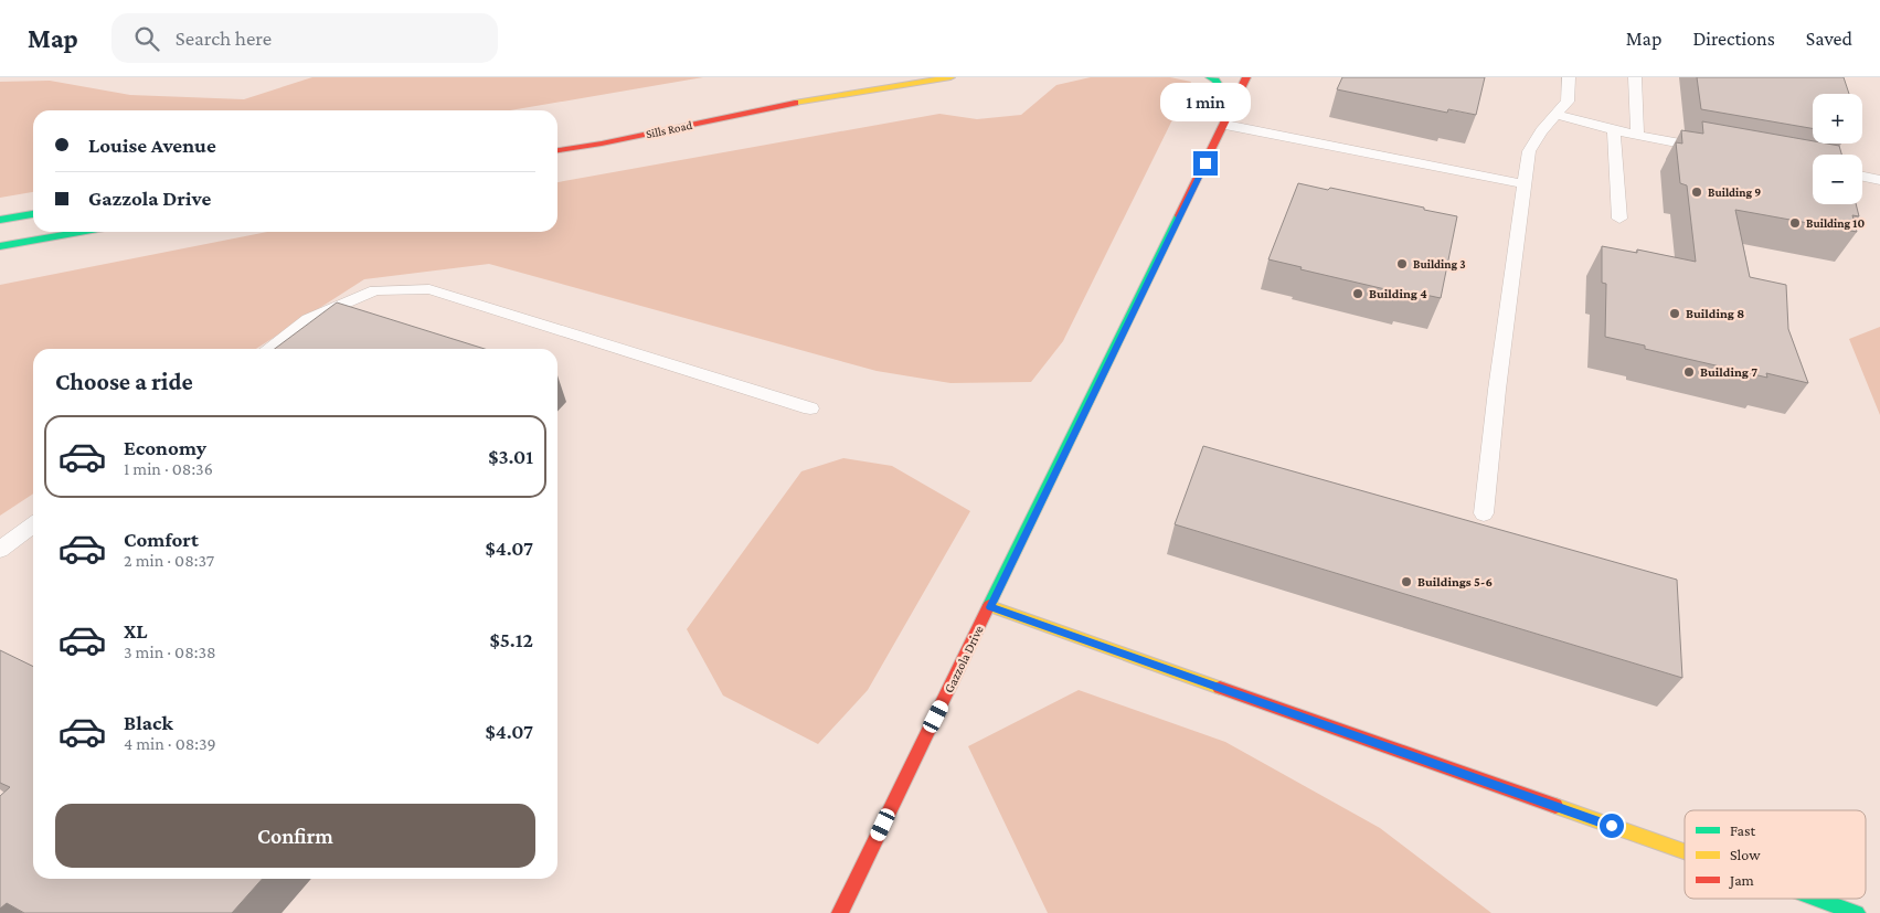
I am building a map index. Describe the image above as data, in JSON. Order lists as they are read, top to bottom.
{
  "streets": {
    "street": ["Sills Road", "Gazzola Drive"]
  },
  "places": [
    "Building 9",
    "Building 10",
    "Building 3",
    "Building 4",
    "Building 8",
    "Building 7",
    "Buildings 5-6"
  ],
  "legend": ["Fast", "Slow", "Jam"],
  "page": {
    "header": "Map",
    "search": "Search here",
    "nav": ["Map", "Directions", "Saved"],
    "bubble": "1 min",
    "map_buttons": ["+", "−"],
    "banner": ["Louise Avenue", "Gazzola Drive"],
    "heading": "Choose a ride",
    "list": [
      {
        "name": "Economy",
        "note": "1 min · 08:36",
        "value": "$3.01"
      },
      {
        "name": "Comfort",
        "note": "2 min · 08:37",
        "value": "$4.07"
      },
      {
        "name": "XL",
        "note": "3 min · 08:38",
        "value": "$5.12"
      },
      {
        "name": "Black",
        "note": "4 min · 08:39",
        "value": "$4.07"
      }
    ],
    "buttons": "Confirm"
  }
}
